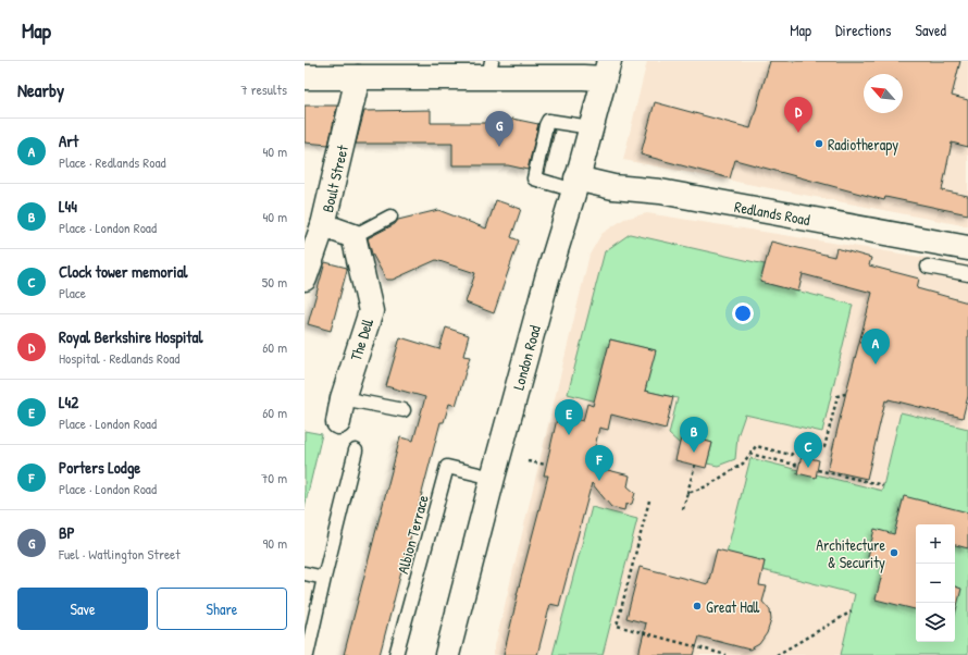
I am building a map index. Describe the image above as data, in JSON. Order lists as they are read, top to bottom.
{
  "streets": {
    "street": [
      "Boult Street",
      "Redlands Road",
      "The Dell",
      "London Road"
    ],
    "lane": ["Albion Terrace"]
  },
  "crossings": [
    ["Redlands Road", "London Road"],
    ["London Road", "Albion Terrace"]
  ],
  "places": ["Radiotherapy", "Architecture & Security", "Great Hall"],
  "north": "top left",
  "page": {
    "header": "Map",
    "nav": ["Map", "Directions", "Saved"],
    "heading": ["Nearby", "7 results"],
    "pins": [
      "D",
      "G",
      "A",
      "E",
      "B",
      "C",
      "F"
    ],
    "list": [
      {
        "mark": "A",
        "name": "Art",
        "note": "Place · Redlands Road",
        "value": "40 m"
      },
      {
        "mark": "B",
        "name": "L44",
        "note": "Place · London Road",
        "value": "40 m"
      },
      {
        "mark": "C",
        "name": "Clock tower memorial",
        "note": "Place",
        "value": "50 m"
      },
      {
        "mark": "D",
        "name": "Royal Berkshire Hospital",
        "note": "Hospital · Redlands Road",
        "value": "60 m"
      },
      {
        "mark": "E",
        "name": "L42",
        "note": "Place · London Road",
        "value": "60 m"
      },
      {
        "mark": "F",
        "name": "Porters Lodge",
        "note": "Place · London Road",
        "value": "70 m"
      },
      {
        "mark": "G",
        "name": "BP",
        "note": "Fuel · Watlington Street",
        "value": "90 m"
      }
    ],
    "map_buttons": ["+", "−"],
    "buttons": ["Save", "Share"]
  }
}
